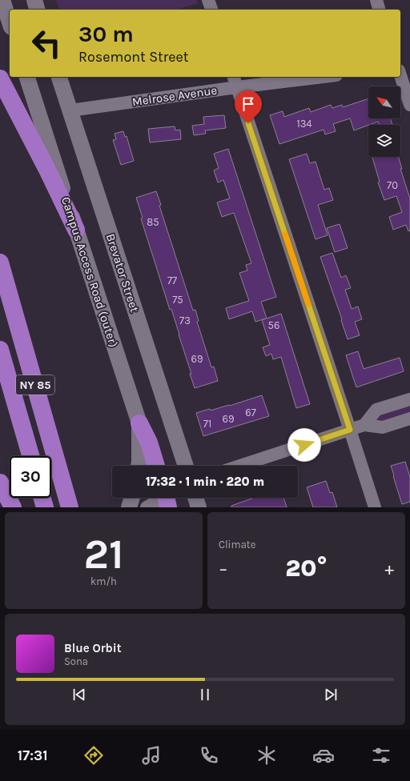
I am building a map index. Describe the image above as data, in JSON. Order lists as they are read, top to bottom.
{
  "streets": {
    "highway": ["NY 85"],
    "street": ["Melrose Avenue", "Campus Access Road (outer)", "Brevator Street"]
  },
  "crossings": [
    ["Melrose Avenue", "Brevator Street"]
  ],
  "house_numbers": [
    "134",
    "70",
    "85",
    "77",
    "75",
    "73",
    "56",
    "69",
    "67",
    "69",
    "71"
  ],
  "north": "top left",
  "page": {
    "turn": ["30 m", "Rosemont Street"],
    "limit": "30",
    "trip": "17:32 · 1 min · 220 m",
    "tile": [
      ["21", "km/h"],
      "Climate"
    ],
    "heat": ["−", "20°", "+"],
    "song": ["Blue Orbit", "Sona"],
    "tabs": "17:31"
  }
}
